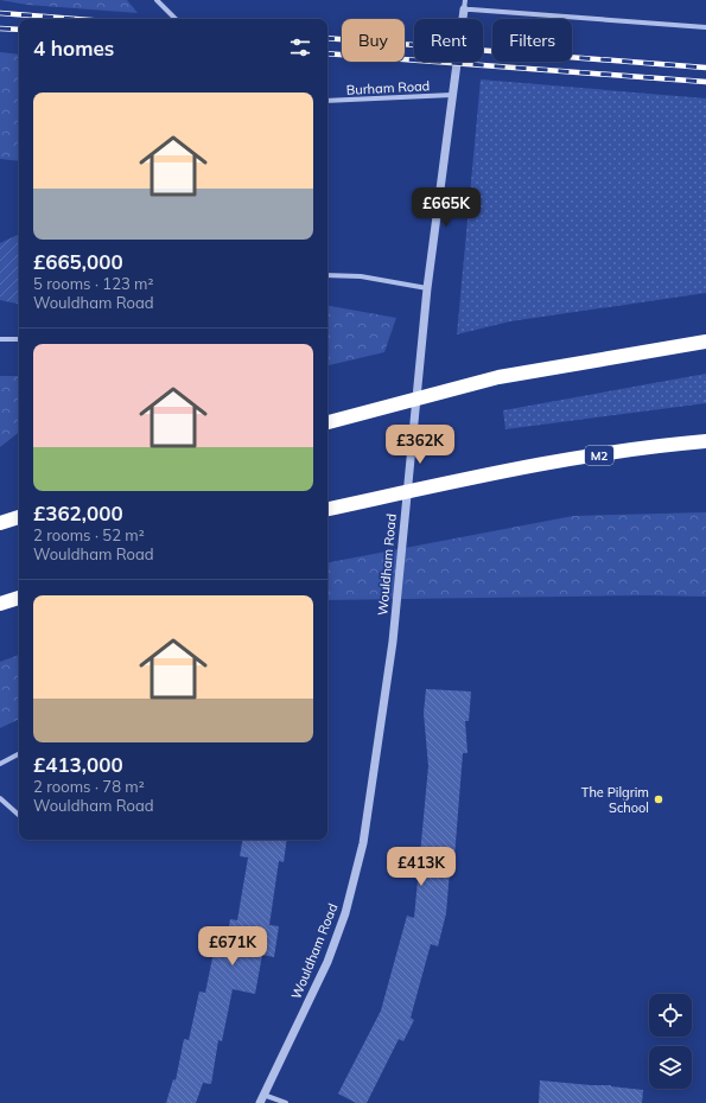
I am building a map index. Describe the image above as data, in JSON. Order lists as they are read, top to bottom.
{
  "streets": {
    "highway": ["M2"],
    "street": ["Burham Road", "Wouldham Road"]
  },
  "crossings": [
    ["Burham Road", "Wouldham Road"]
  ],
  "places": ["The Pilgrim School"],
  "page": {
    "chip": ["Buy", "Rent", "Filters"],
    "heading": "4 homes",
    "list": [
      {
        "name": "£665,000",
        "note": "5 rooms · 123 m² · Wouldham Road"
      },
      {
        "name": "£362,000",
        "note": "2 rooms · 52 m² · Wouldham Road"
      },
      {
        "name": "£413,000",
        "note": "2 rooms · 78 m² · Wouldham Road"
      }
    ],
    "price": [
      "£665K",
      "£362K",
      "£413K",
      "£671K"
    ]
  }
}
